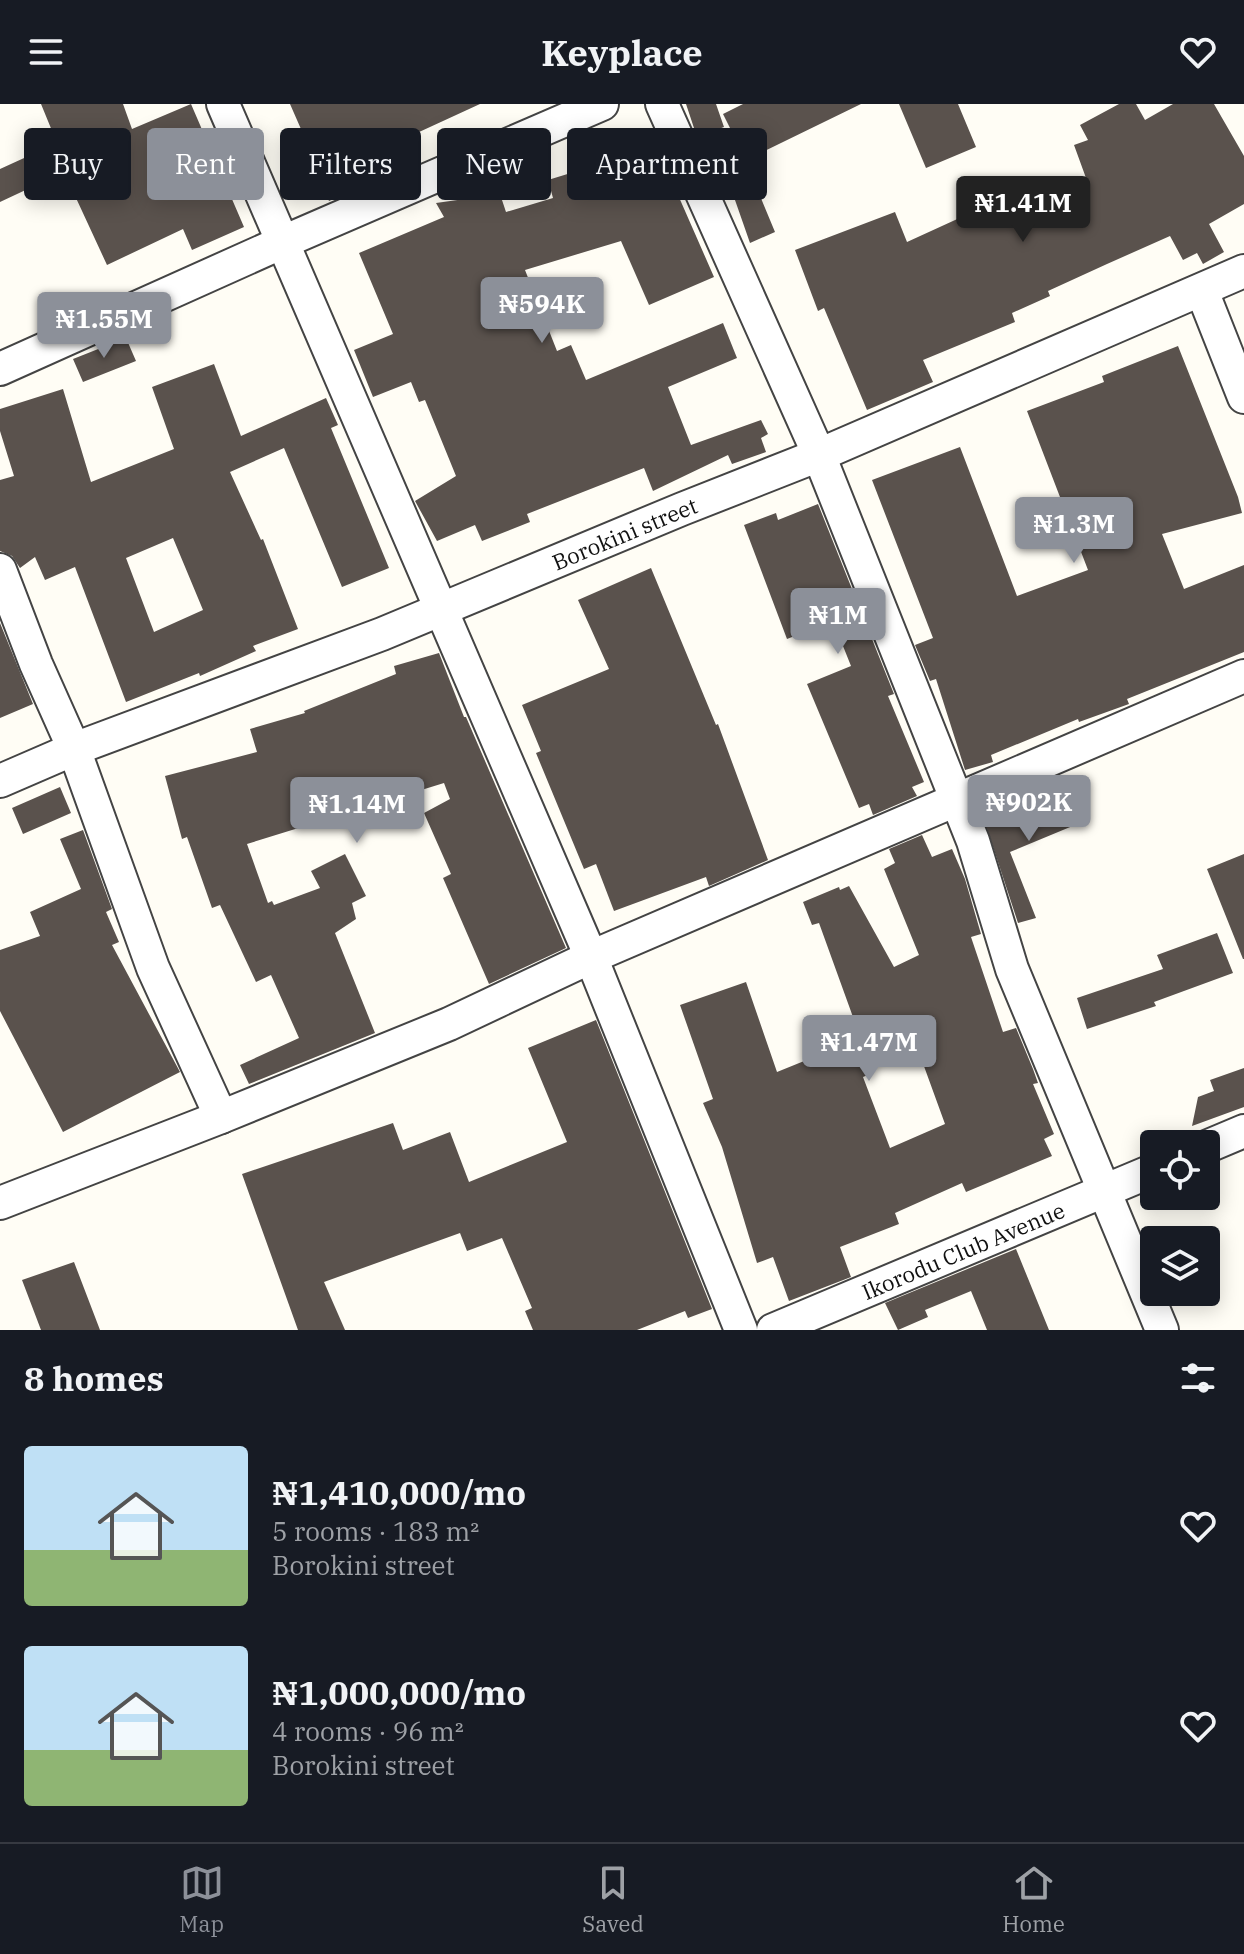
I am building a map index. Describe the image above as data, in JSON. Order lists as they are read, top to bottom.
{
  "streets": {
    "street": ["Borokini street", "Ikorodu Club Avenue"]
  },
  "page": {
    "header": "Keyplace",
    "chip": [
      "Buy",
      "Rent",
      "Filters",
      "New",
      "Apartment"
    ],
    "price": [
      "₦1.41M",
      "₦594K",
      "₦1.55M",
      "₦1.3M",
      "₦1M",
      "₦902K",
      "₦1.14M",
      "₦1.47M"
    ],
    "heading": "8 homes",
    "list": [
      {
        "name": "₦1,410,000/mo",
        "note": "5 rooms · 183 m² · Borokini street"
      },
      {
        "name": "₦1,000,000/mo",
        "note": "4 rooms · 96 m² · Borokini street"
      }
    ],
    "tabs": ["Map", "Saved", "Home"]
  }
}
